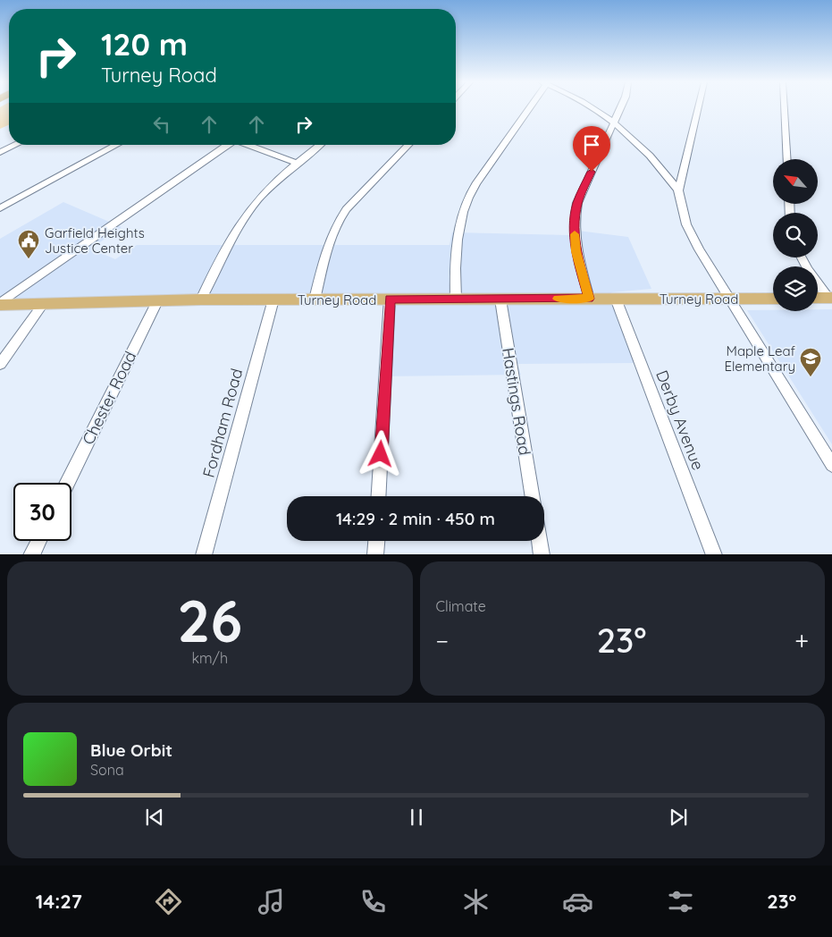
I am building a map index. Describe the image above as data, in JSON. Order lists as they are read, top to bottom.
{
  "streets": {
    "main road": ["Turney Road"],
    "street": [
      "Chester Road",
      "Hastings Road",
      "Derby Avenue",
      "Fordham Road"
    ]
  },
  "crossings": [
    ["Turney Road", "Chester Road"],
    ["Turney Road", "Hastings Road"],
    ["Turney Road", "Derby Avenue"],
    ["Turney Road", "Fordham Road"]
  ],
  "places": {
    "public building": ["Garfield Heights Justice Center"],
    "school or university": ["Maple Leaf Elementary"]
  },
  "north": "top left",
  "page": {
    "turn": ["120 m", "Turney Road"],
    "limit": "30",
    "trip": "14:29 · 2 min · 450 m",
    "tile": [
      ["26", "km/h"],
      "Climate"
    ],
    "heat": ["−", "23°", "+"],
    "song": ["Blue Orbit", "Sona"],
    "tabs": ["14:27", "23°"]
  }
}
